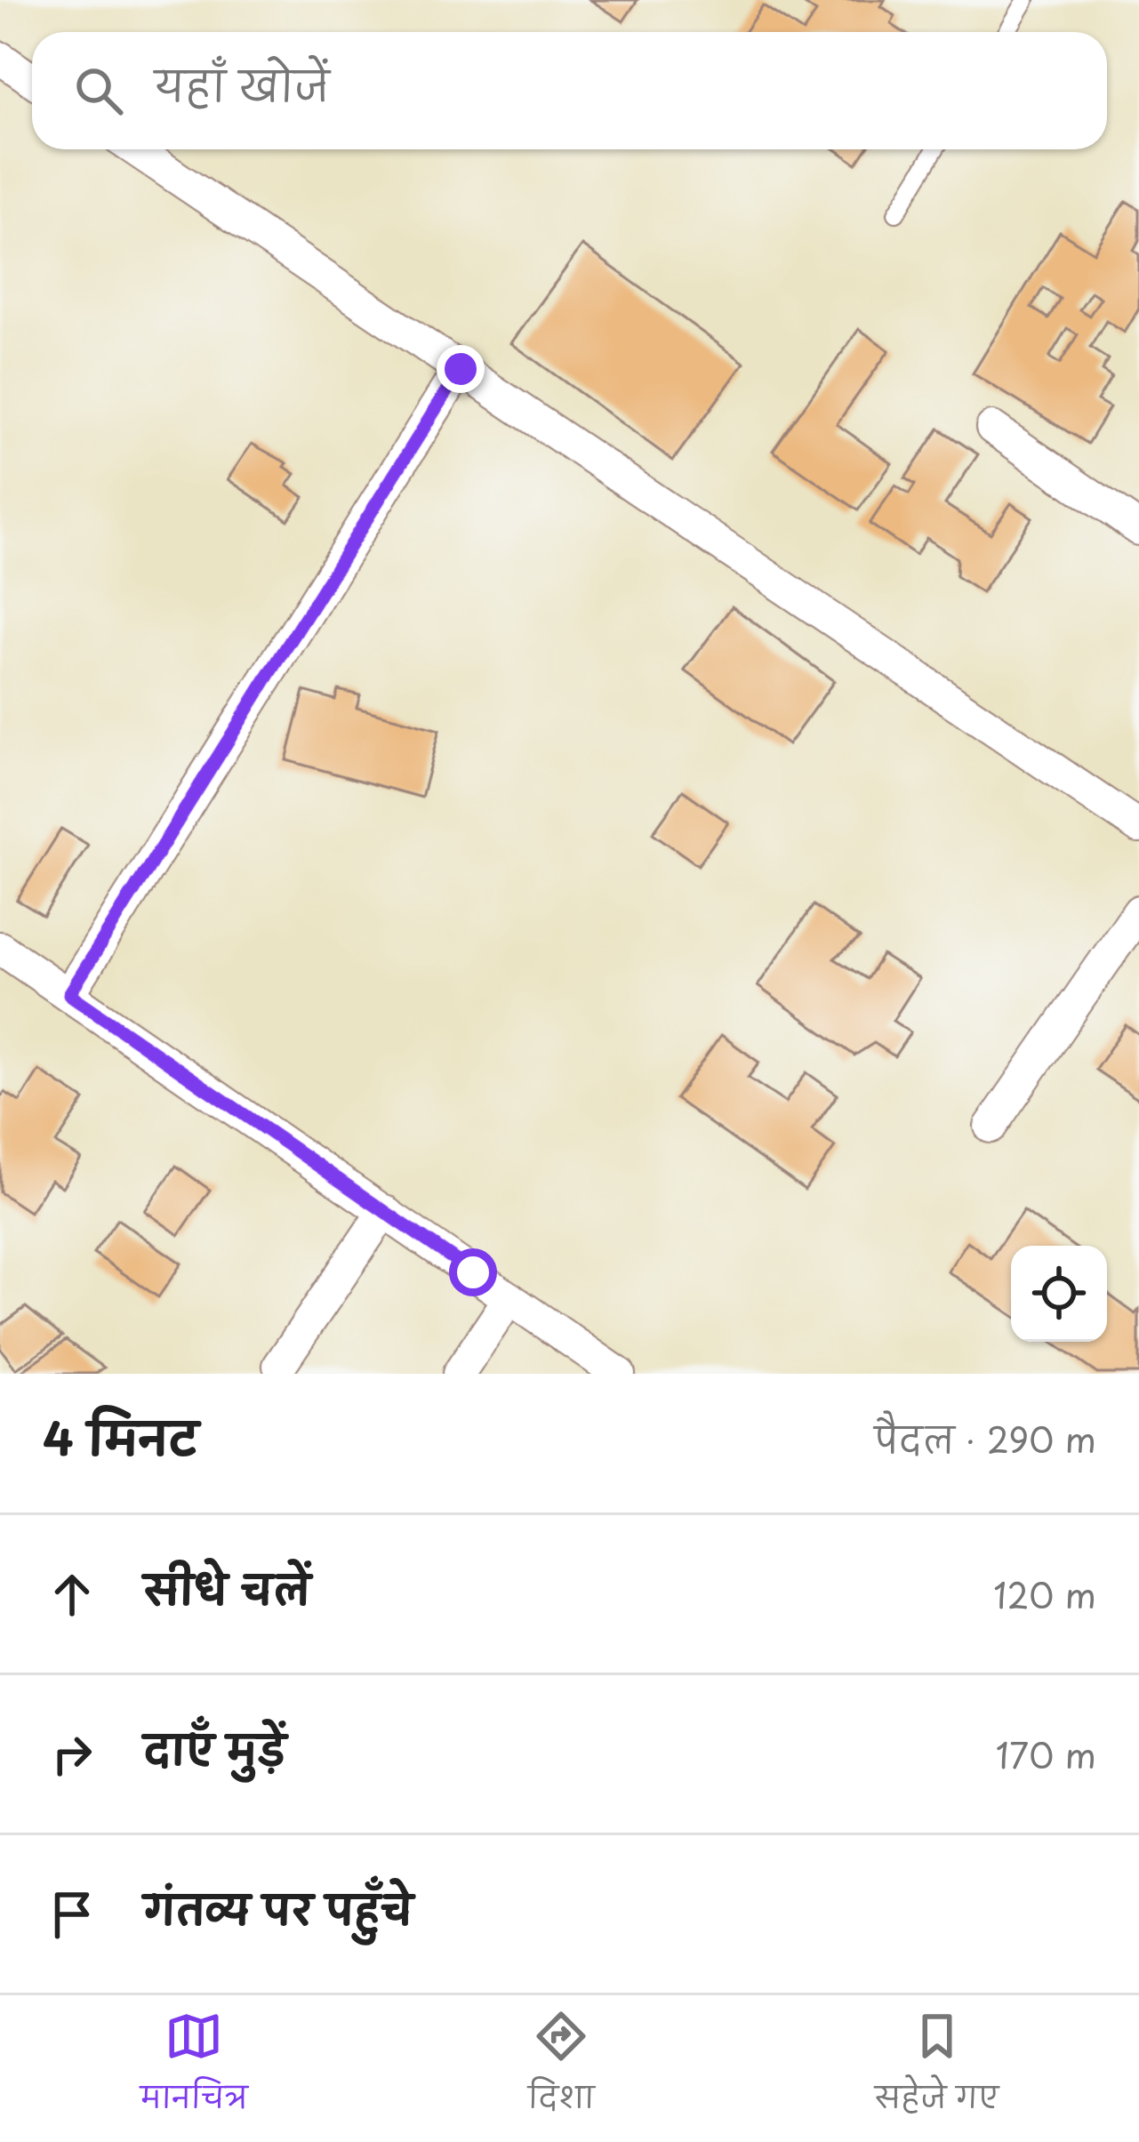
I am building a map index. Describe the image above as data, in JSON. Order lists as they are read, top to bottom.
{
  "page": {
    "search": "यहाँ खोजें",
    "heading": ["4 मिनट", "पैदल · 290 m"],
    "list": [
      ["सीधे चलें", "120 m"],
      ["दाएँ मुड़ें", "170 m"],
      "गंतव्य पर पहुँचे"
    ],
    "nav": ["मानचित्र", "दिशा", "सहेजे गए"]
  }
}
